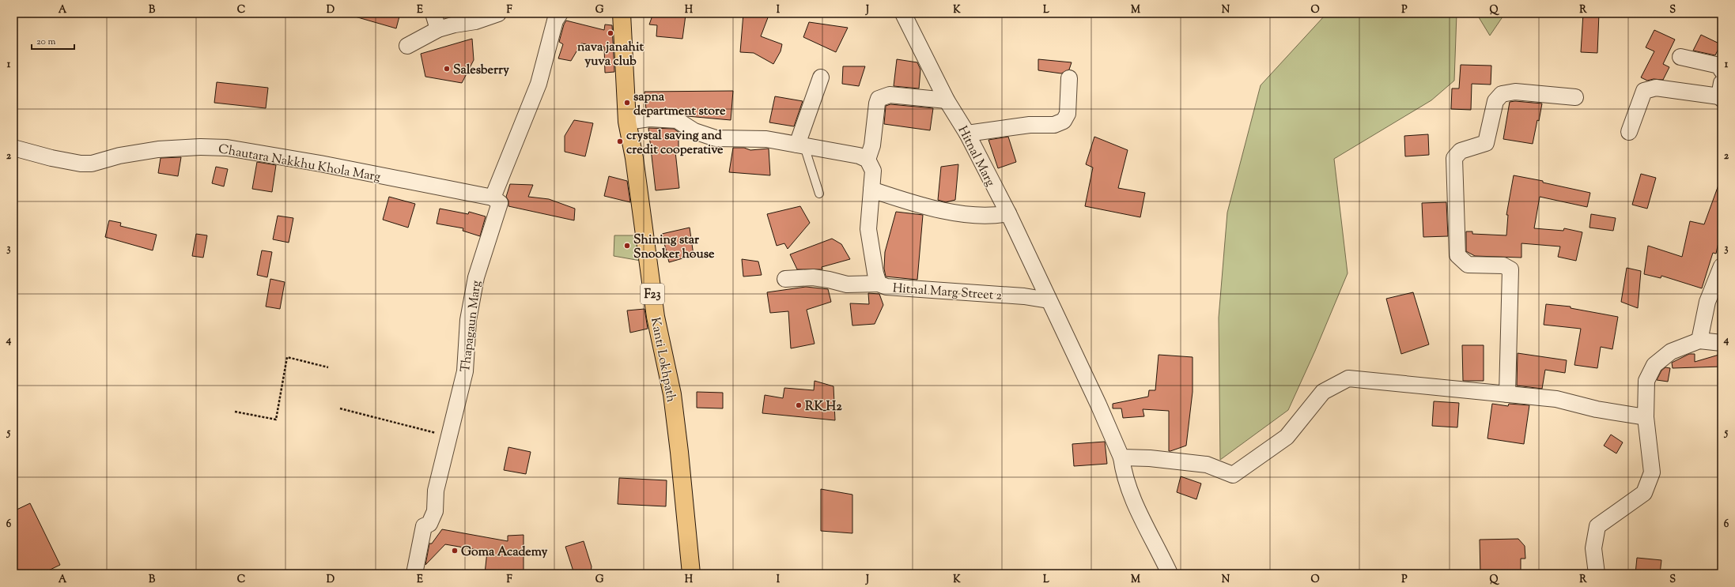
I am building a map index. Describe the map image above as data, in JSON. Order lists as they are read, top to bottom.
{
  "streets": {
    "main road": ["F23", "Kanti Lokhpath"],
    "street": [
      "Hitnal Marg",
      "Chautara Nakkhu Khola Marg",
      "Hitnal Marg Street 2",
      "Thapagaun Marg"
    ]
  },
  "crossings": [
    ["Hitnal Marg", "Hitnal Marg Street 2"],
    ["Chautara Nakkhu Khola Marg", "Thapagaun Marg"]
  ],
  "places": [
    "nava janahit yuva club",
    "Salesberry",
    "sapna department store",
    "crystal saving and credit cooperative",
    "Shining star Snooker house",
    "RK_H2",
    "Goma Academy"
  ],
  "scale_bar": "20 m",
  "grid": {
    "columns": [
      "A",
      "B",
      "C",
      "D",
      "E",
      "F",
      "G",
      "H",
      "I",
      "J",
      "K",
      "L",
      "M",
      "N",
      "O",
      "P",
      "Q",
      "R",
      "S"
    ],
    "rows": [
      "1",
      "2",
      "3",
      "4",
      "5",
      "6"
    ]
  }
}
